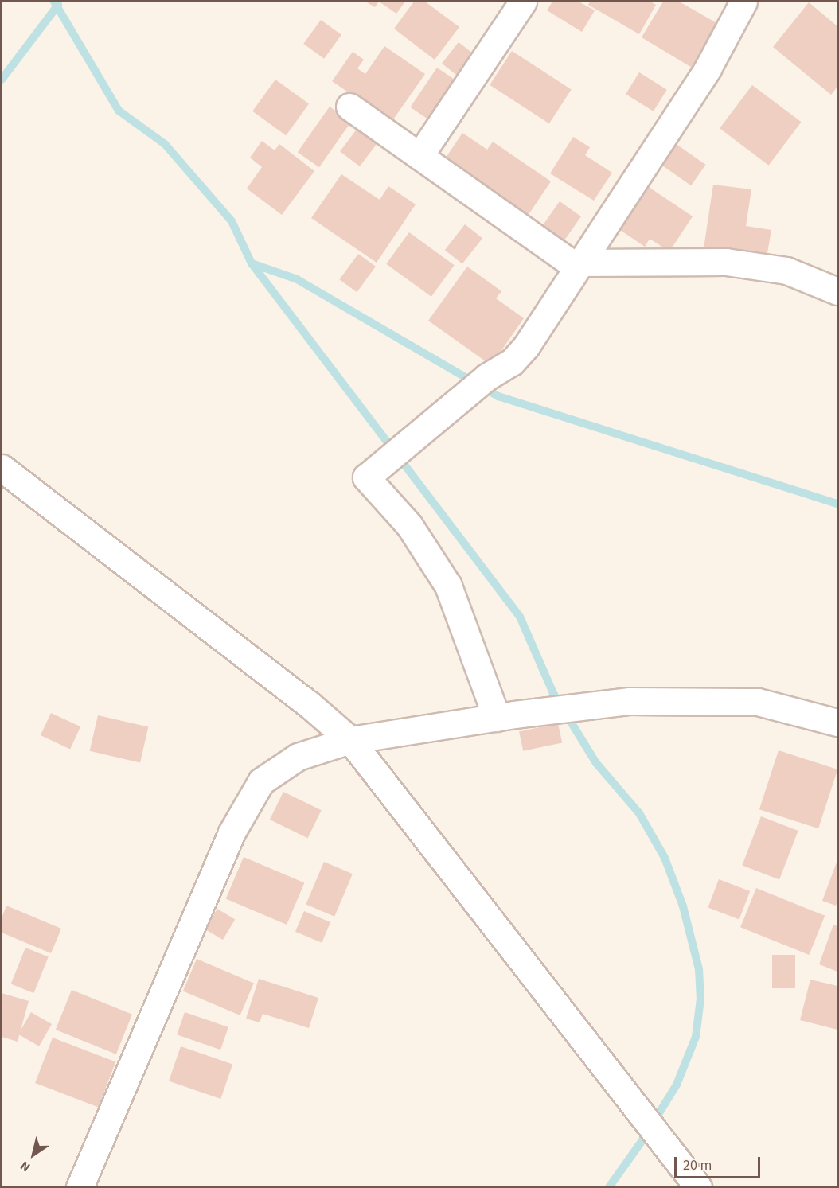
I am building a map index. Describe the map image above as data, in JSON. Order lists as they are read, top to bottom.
{
  "scale_bar": "20 m",
  "north": "bottom left"
}
